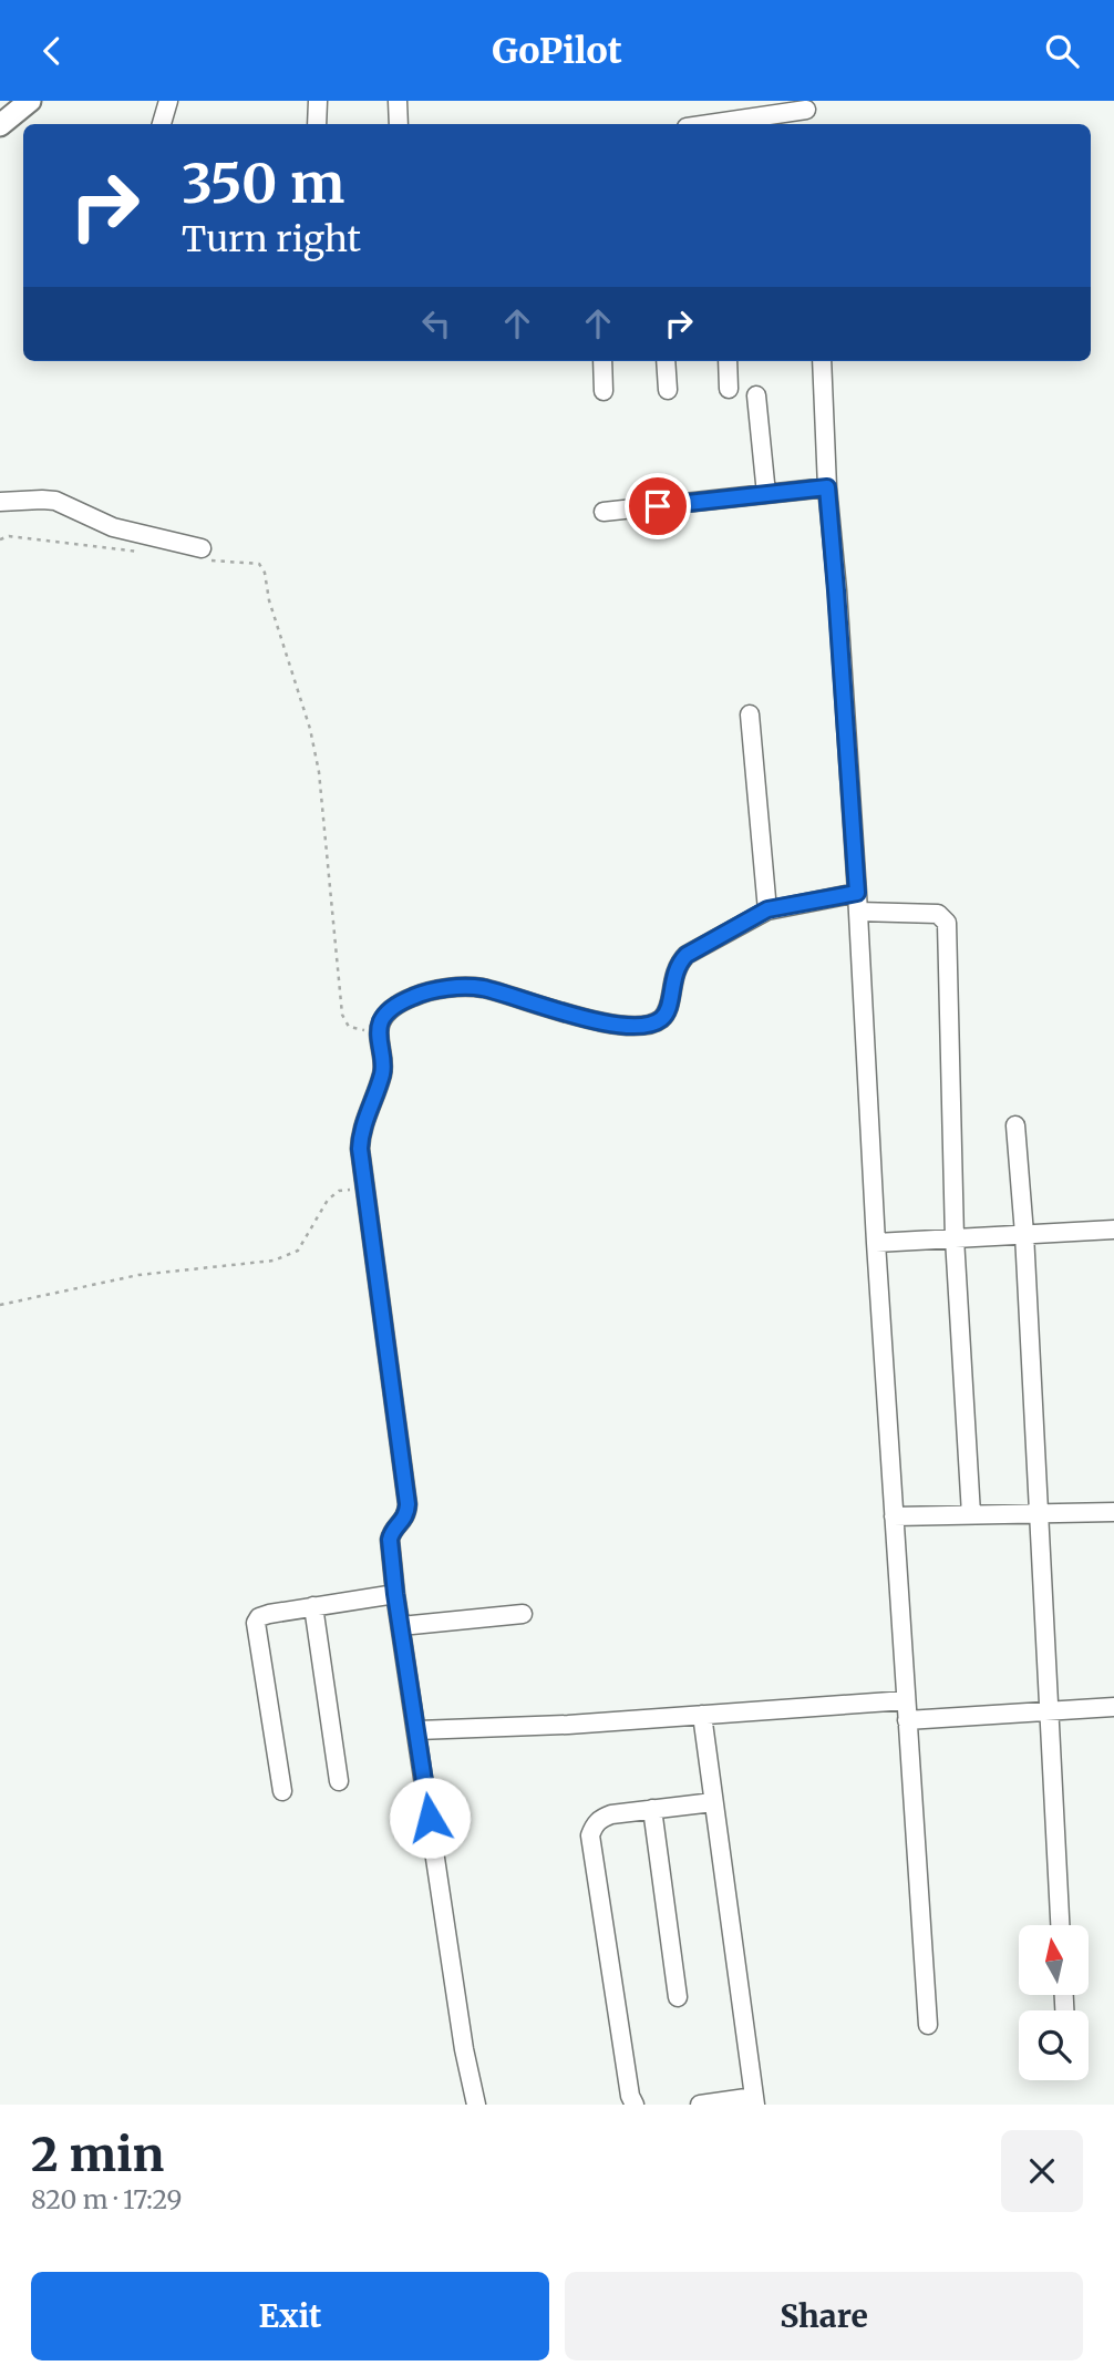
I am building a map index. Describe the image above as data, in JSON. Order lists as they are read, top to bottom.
{
  "north": "top",
  "page": {
    "header": "GoPilot",
    "turn": ["350 m", "Turn right"],
    "heading": ["2 min", "820 m · 17:29"],
    "buttons": ["Exit", "Share"]
  }
}
